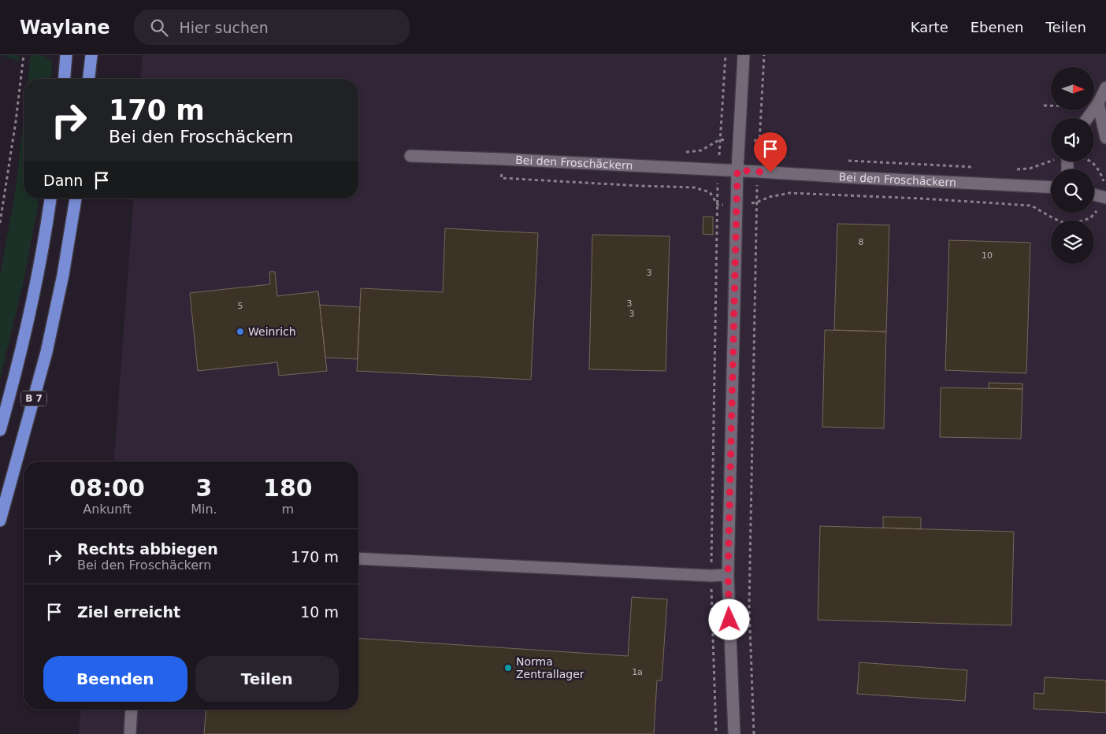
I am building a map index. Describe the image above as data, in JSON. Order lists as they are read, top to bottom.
{
  "streets": {
    "highway": ["B 7"],
    "street": ["Bei den Froschäckern"]
  },
  "places": ["Weinrich", "Norma Zentrallager"],
  "house_numbers": [
    "8",
    "10",
    "3",
    "3",
    "5",
    "3",
    "1a"
  ],
  "north": "right",
  "page": {
    "header": "Waylane",
    "search": "Hier suchen",
    "nav": ["Karte", "Ebenen", "Teilen"],
    "turn": ["170 m", "Bei den Froschäckern"],
    "then": "Dann",
    "eta": [
      "08:00",
      "Ankunft",
      "3",
      "Min.",
      "180",
      "m"
    ],
    "list": [
      {
        "name": "Rechts abbiegen",
        "note": "Bei den Froschäckern",
        "value": "170 m"
      },
      {
        "name": "Ziel erreicht",
        "value": "10 m"
      }
    ],
    "buttons": ["Beenden", "Teilen"]
  }
}
